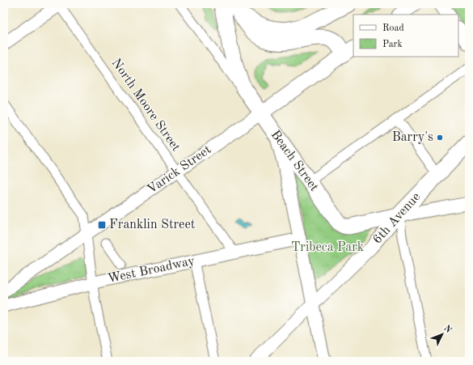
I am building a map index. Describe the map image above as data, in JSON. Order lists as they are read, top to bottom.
{
  "streets": {
    "highway": ["Beach Street", "6th Avenue"],
    "main road": ["Varick Street", "West Broadway"],
    "street": ["North Moore Street"]
  },
  "crossings": [
    ["North Moore Street", "Varick Street"],
    ["North Moore Street", "West Broadway"],
    ["Beach Street", "Varick Street"],
    ["Beach Street", "6th Avenue"]
  ],
  "parks": ["Tribeca Park"],
  "places": {
    "other": ["Barry's"],
    "transit": ["Franklin Street"]
  },
  "legend": ["Road", "Park"],
  "north": "top right"
}
